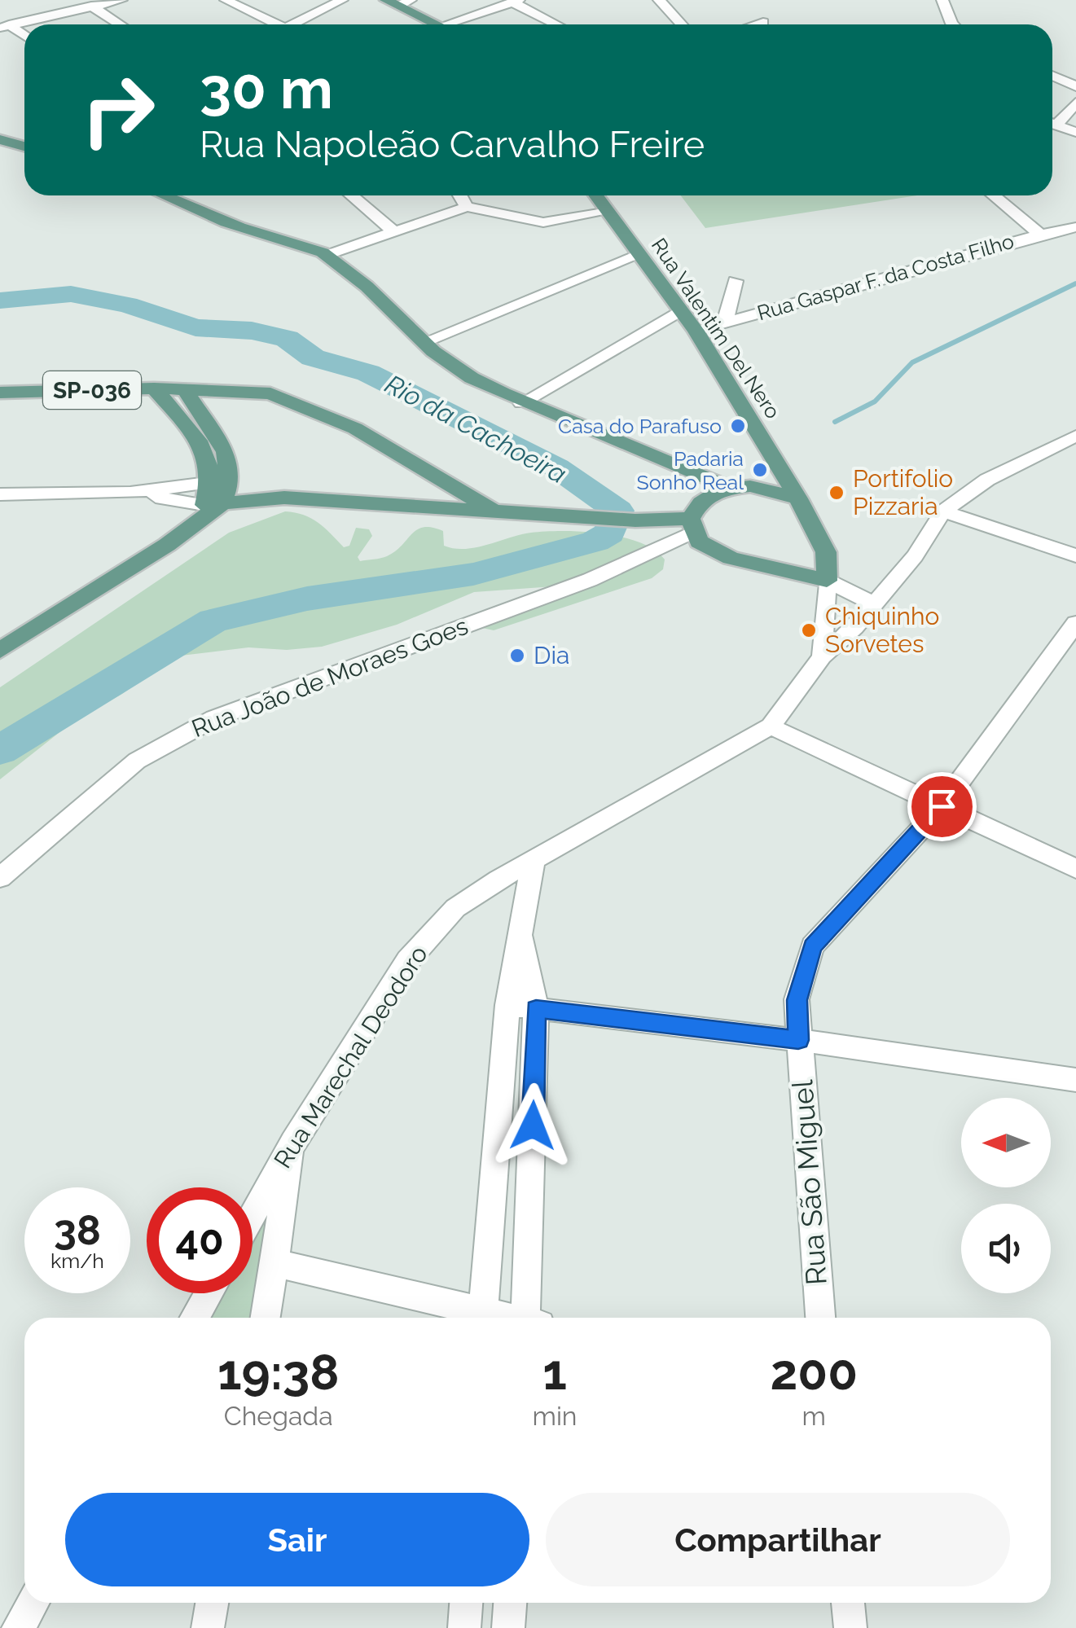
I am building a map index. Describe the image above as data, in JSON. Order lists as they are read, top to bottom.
{
  "streets": {
    "main road": ["Rua Valentim Del Nero", "SP-036"],
    "street": [
      "Rua Gaspar F. da Costa Filho",
      "Rua João de Moraes Goes",
      "Rua Marechal Deodoro",
      "Rua São Miguel"
    ]
  },
  "crossings": [
    ["Rua Gaspar F. da Costa Filho", "Rua Valentim Del Nero"]
  ],
  "water": ["Rio da Cachoeira"],
  "places": [
    "Casa do Parafuso",
    "Padaria Sonho Real",
    "Portifolio Pizzaria",
    "Chiquinho Sorvetes",
    "Dia"
  ],
  "north": "left",
  "page": {
    "turn": ["30 m", "Rua Napoleão Carvalho Freire"],
    "speed": "38 km/h",
    "limit": "40",
    "eta": [
      "19:38",
      "Chegada",
      "1",
      "min",
      "200",
      "m"
    ],
    "buttons": ["Sair", "Compartilhar"]
  }
}
